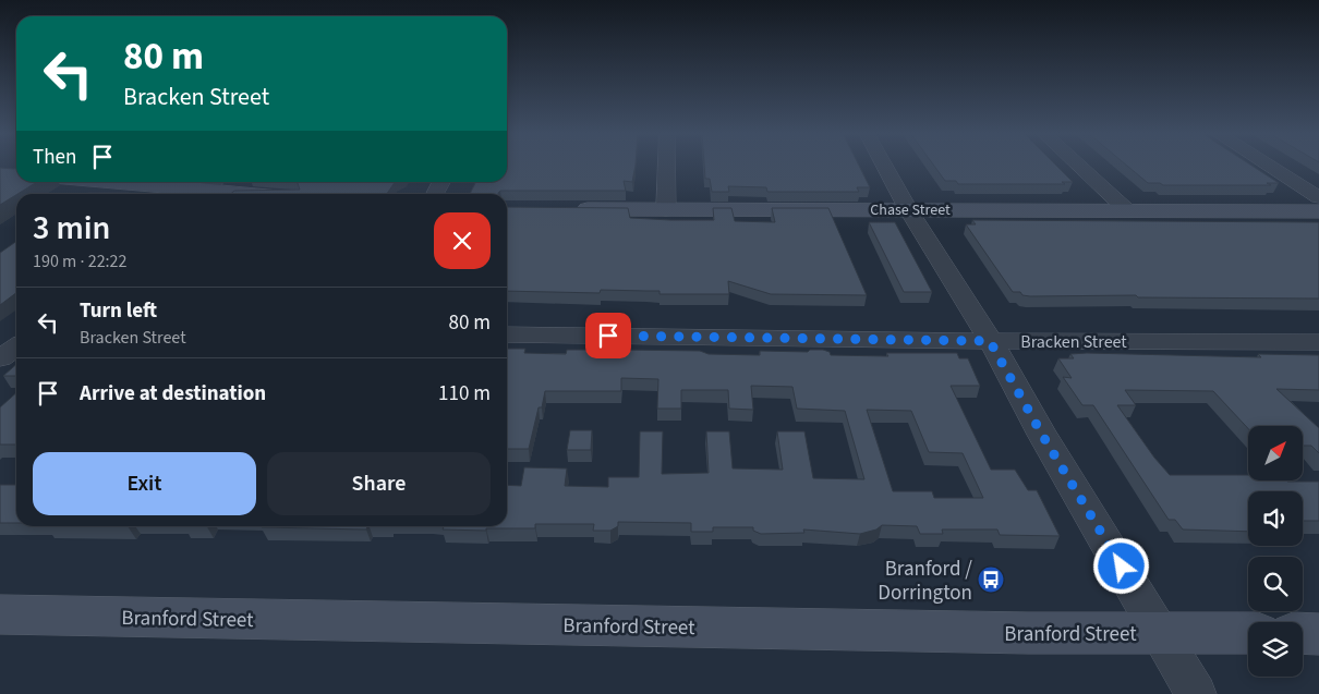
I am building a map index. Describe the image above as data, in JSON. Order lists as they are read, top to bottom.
{
  "streets": {
    "street": ["Chase Street", "Bracken Street", "Branford Street"]
  },
  "places": {
    "bus stop": ["Branford / Dorrington"]
  },
  "north": "top right",
  "page": {
    "turn": ["80 m", "Bracken Street"],
    "then": "Then",
    "heading": ["3 min", "190 m · 22:22"],
    "list": [
      {
        "name": "Turn left",
        "note": "Bracken Street",
        "value": "80 m"
      },
      {
        "name": "Arrive at destination",
        "value": "110 m"
      }
    ],
    "buttons": ["Exit", "Share"]
  }
}
